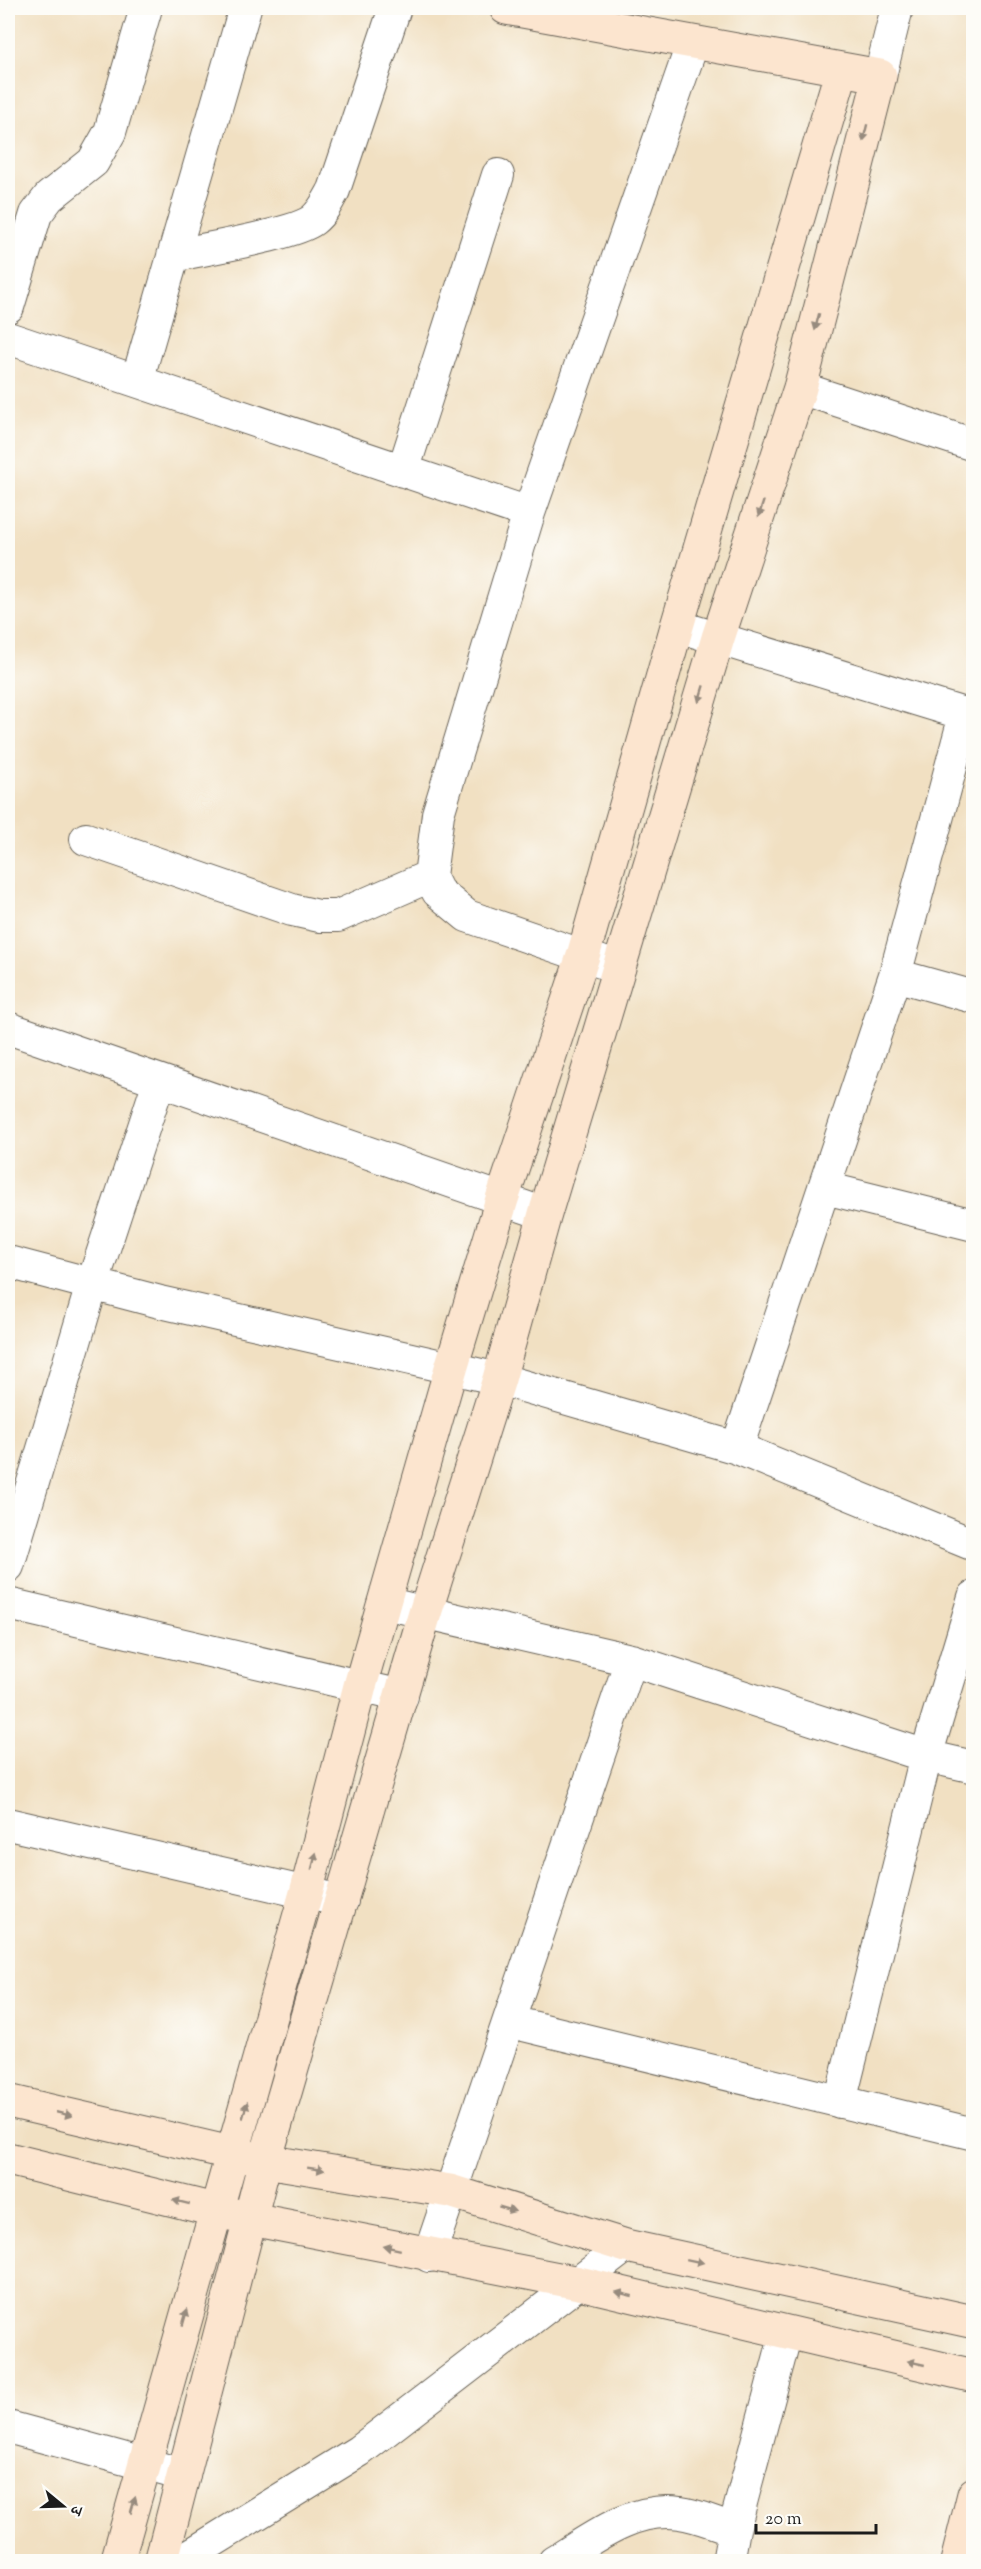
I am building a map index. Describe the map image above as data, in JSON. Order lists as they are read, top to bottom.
{
  "scale_bar": "20 m",
  "north": "right"
}
